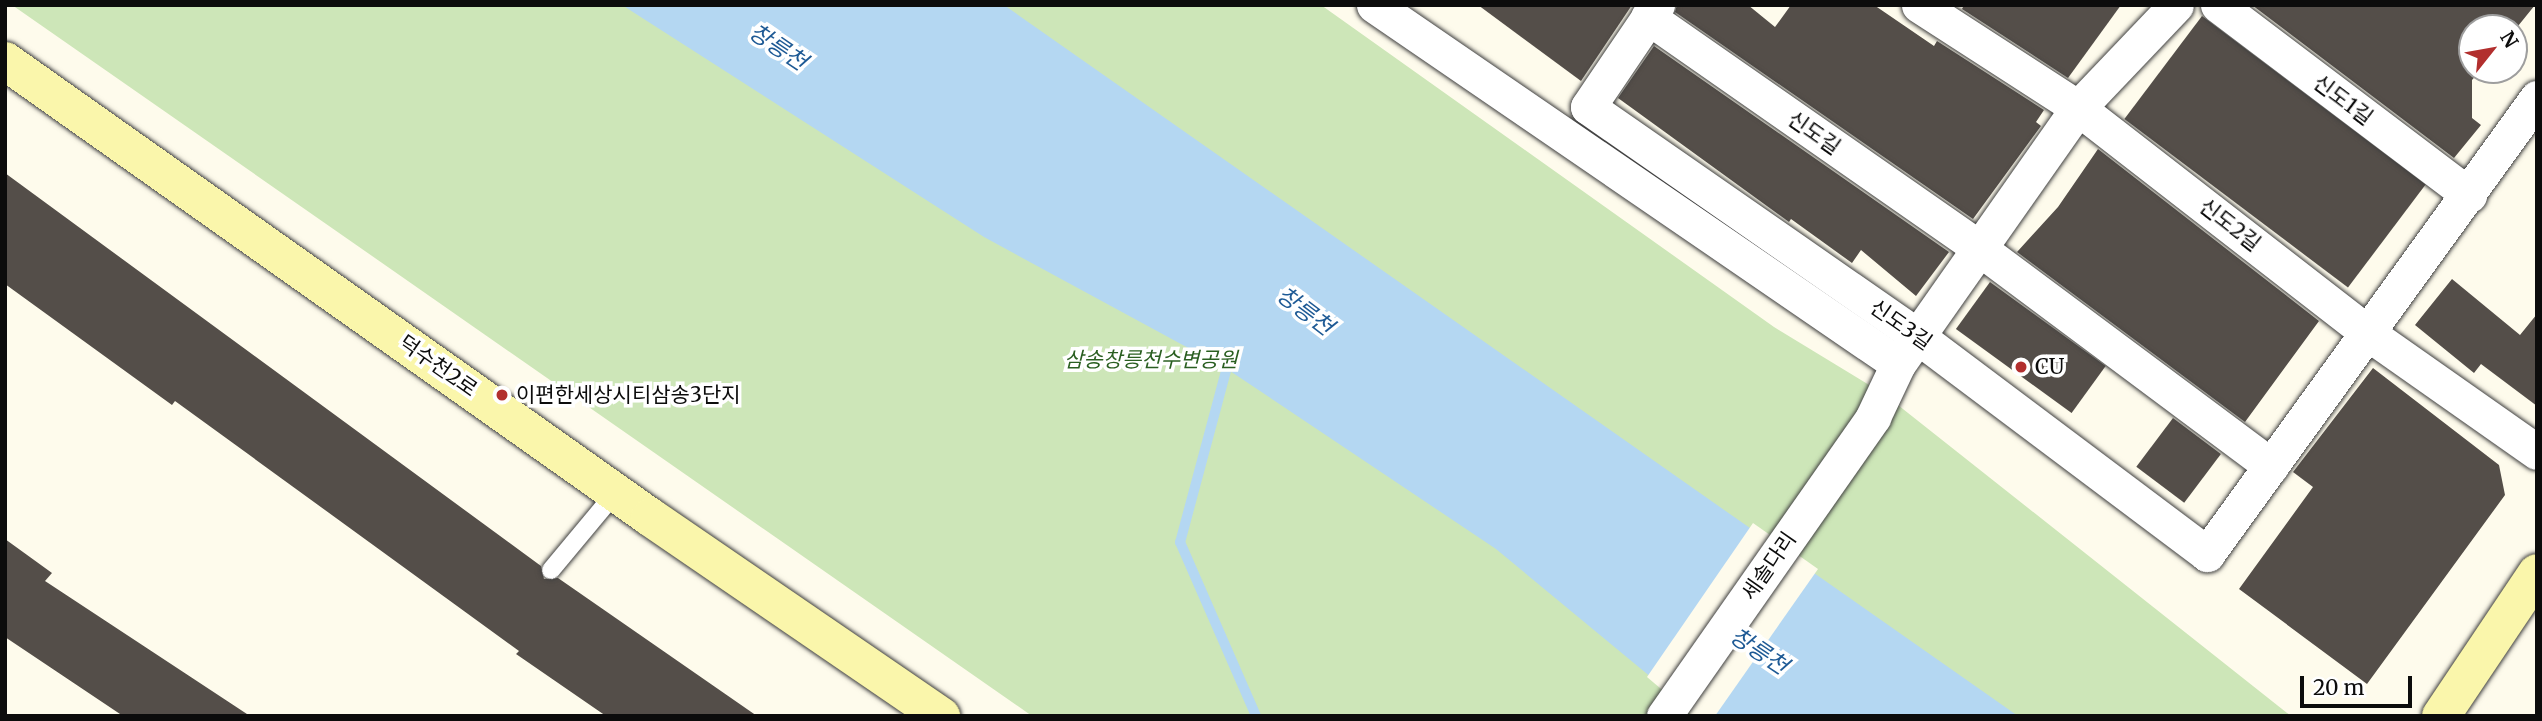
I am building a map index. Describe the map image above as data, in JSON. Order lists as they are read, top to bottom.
{
  "streets": {
    "street": [
      "신도1길",
      "신도길",
      "신도2길",
      "신도3길",
      "덕수천2로",
      "세솔다리"
    ]
  },
  "crossings": [
    ["신도길", "신도3길"],
    ["신도3길", "세솔다리"]
  ],
  "water": ["창릉천"],
  "parks": ["삼송창릉천수변공원"],
  "places": ["CU", "이편한세상시티삼송3단지"],
  "scale_bar": "20 m",
  "north": "top right"
}
